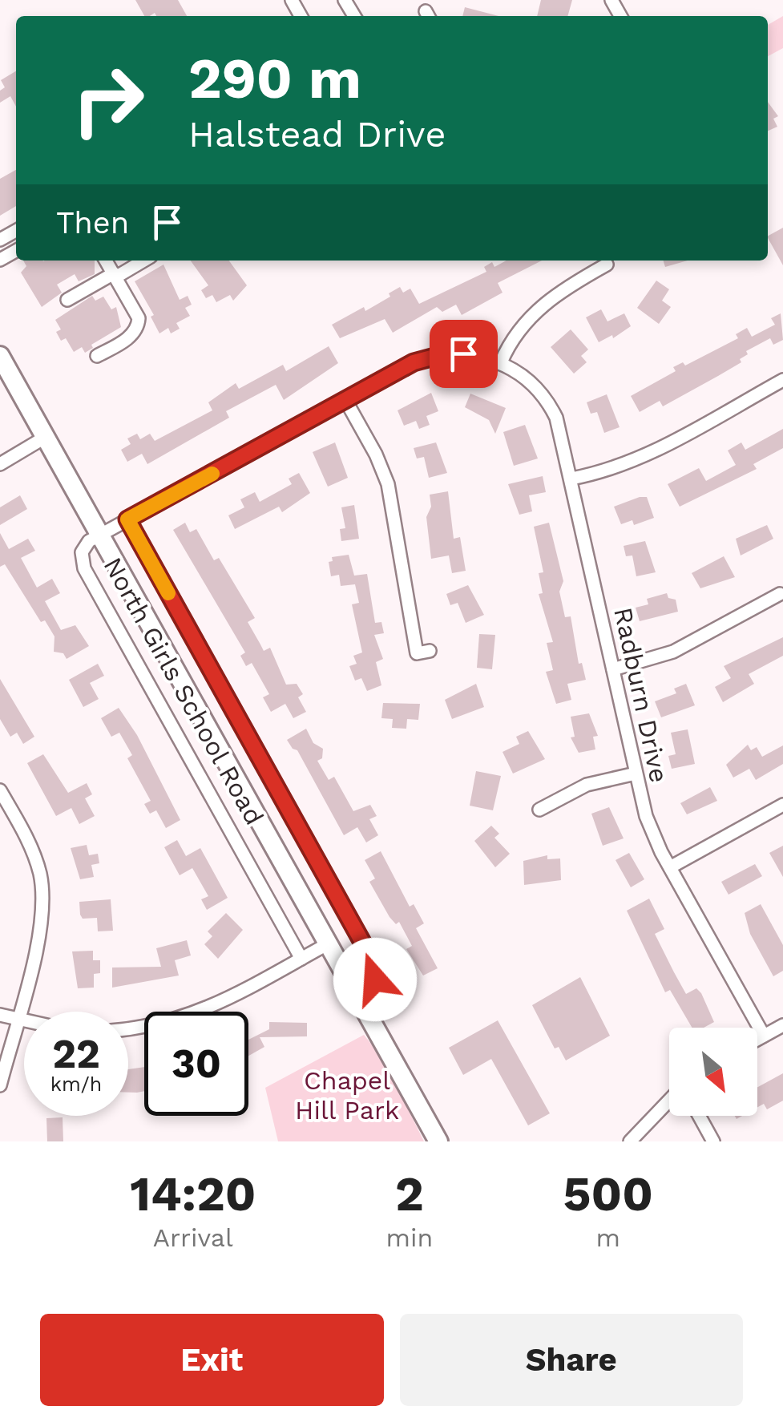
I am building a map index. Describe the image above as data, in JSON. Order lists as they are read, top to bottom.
{
  "streets": {
    "main road": ["North Girls School Road"],
    "street": ["Radburn Drive"]
  },
  "parks": ["Chapel Hill Park"],
  "north": "bottom right",
  "page": {
    "turn": ["290 m", "Halstead Drive"],
    "then": "Then",
    "speed": "22 km/h",
    "limit": "30",
    "eta": [
      "14:20",
      "Arrival",
      "2",
      "min",
      "500",
      "m"
    ],
    "buttons": ["Exit", "Share"]
  }
}
